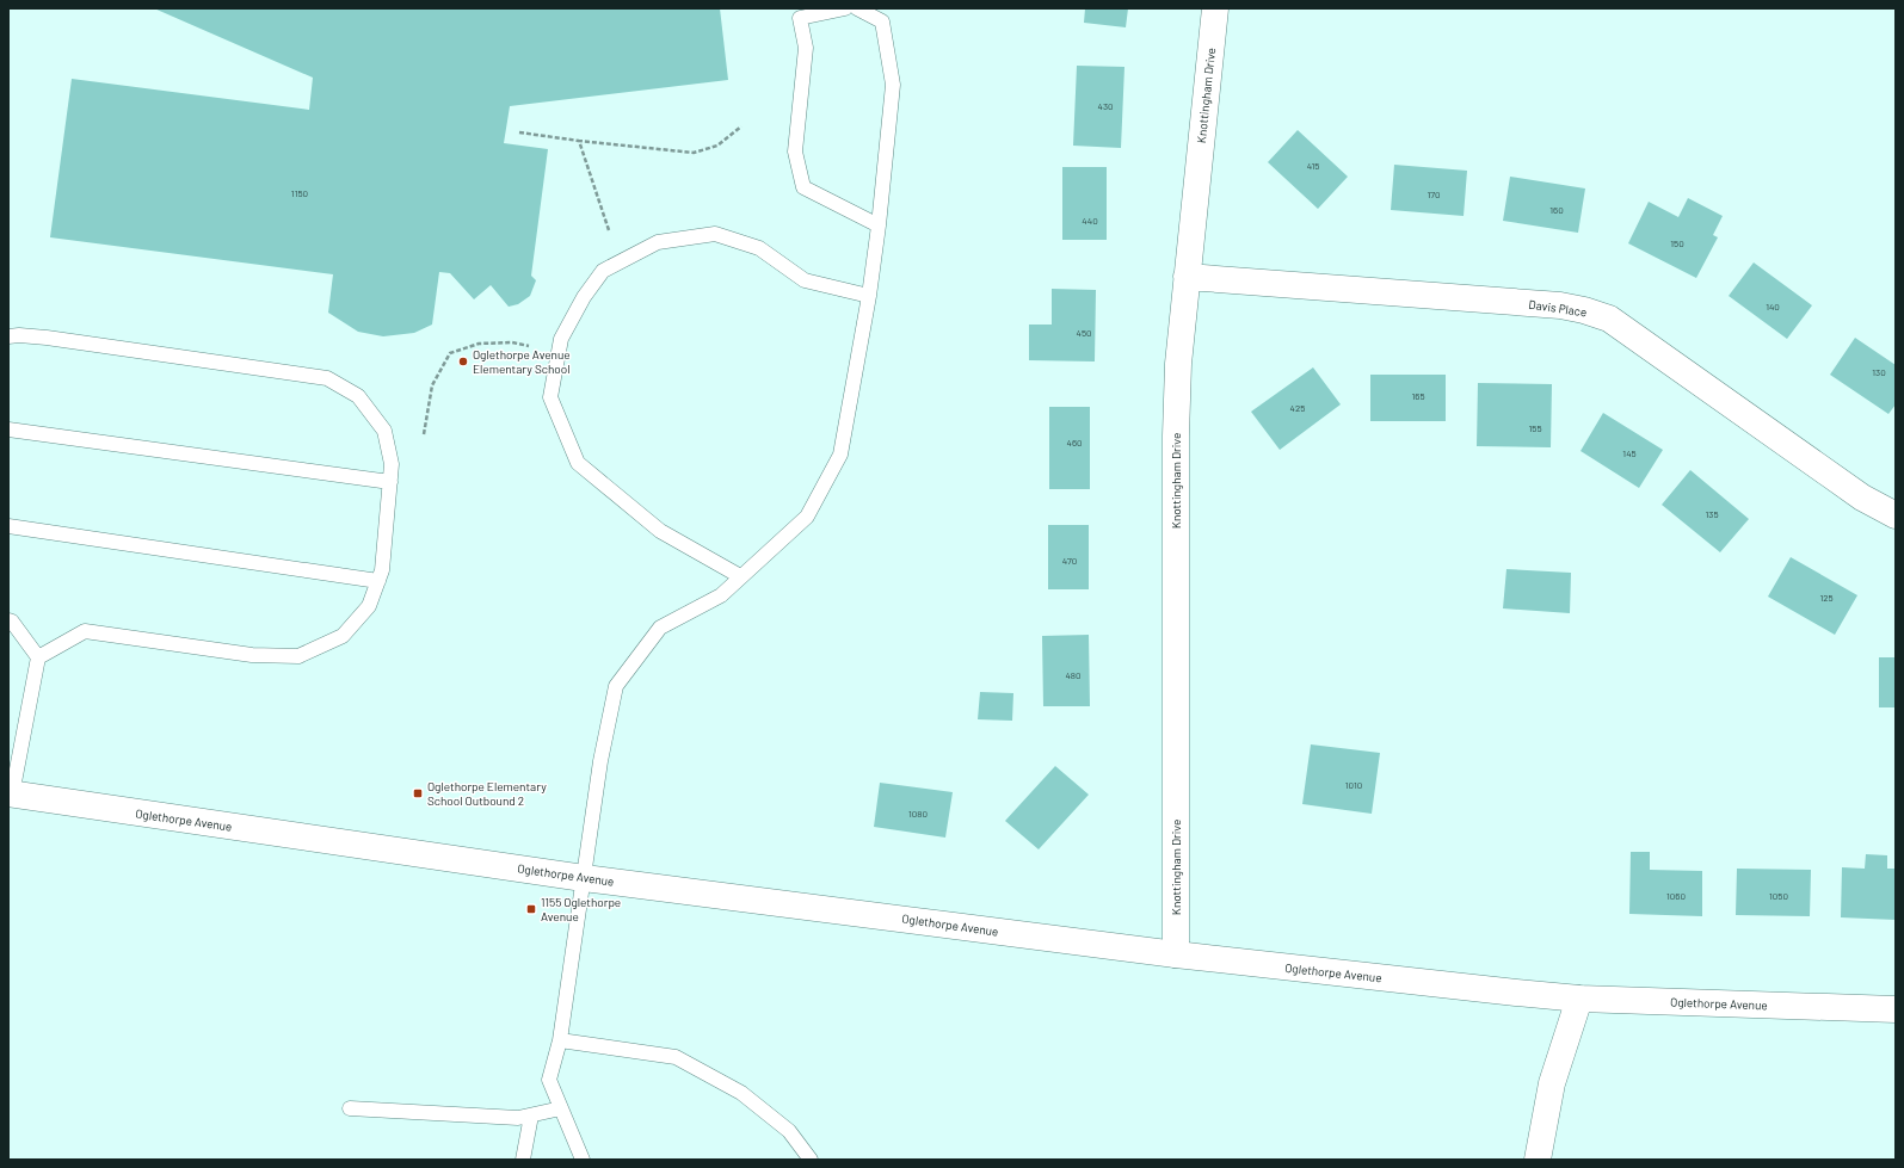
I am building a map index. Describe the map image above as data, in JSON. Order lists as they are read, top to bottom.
{
  "streets": {
    "main road": ["Knottingham Drive", "Davis Place", "Oglethorpe Avenue"]
  },
  "crossings": [
    ["Knottingham Drive", "Davis Place"],
    ["Knottingham Drive", "Oglethorpe Avenue"]
  ],
  "places": {
    "other": ["Oglethorpe Avenue Elementary School"],
    "transit": ["Oglethorpe Elementary School Outbound 2", "1155 Oglethorpe Avenue"]
  },
  "house_numbers": [
    "430",
    "415",
    "1150",
    "170",
    "160",
    "440",
    "150",
    "140",
    "450",
    "130",
    "165",
    "425",
    "155",
    "460",
    "145",
    "135",
    "470",
    "125",
    "480",
    "1010",
    "1080",
    "1060",
    "1050"
  ]
}
